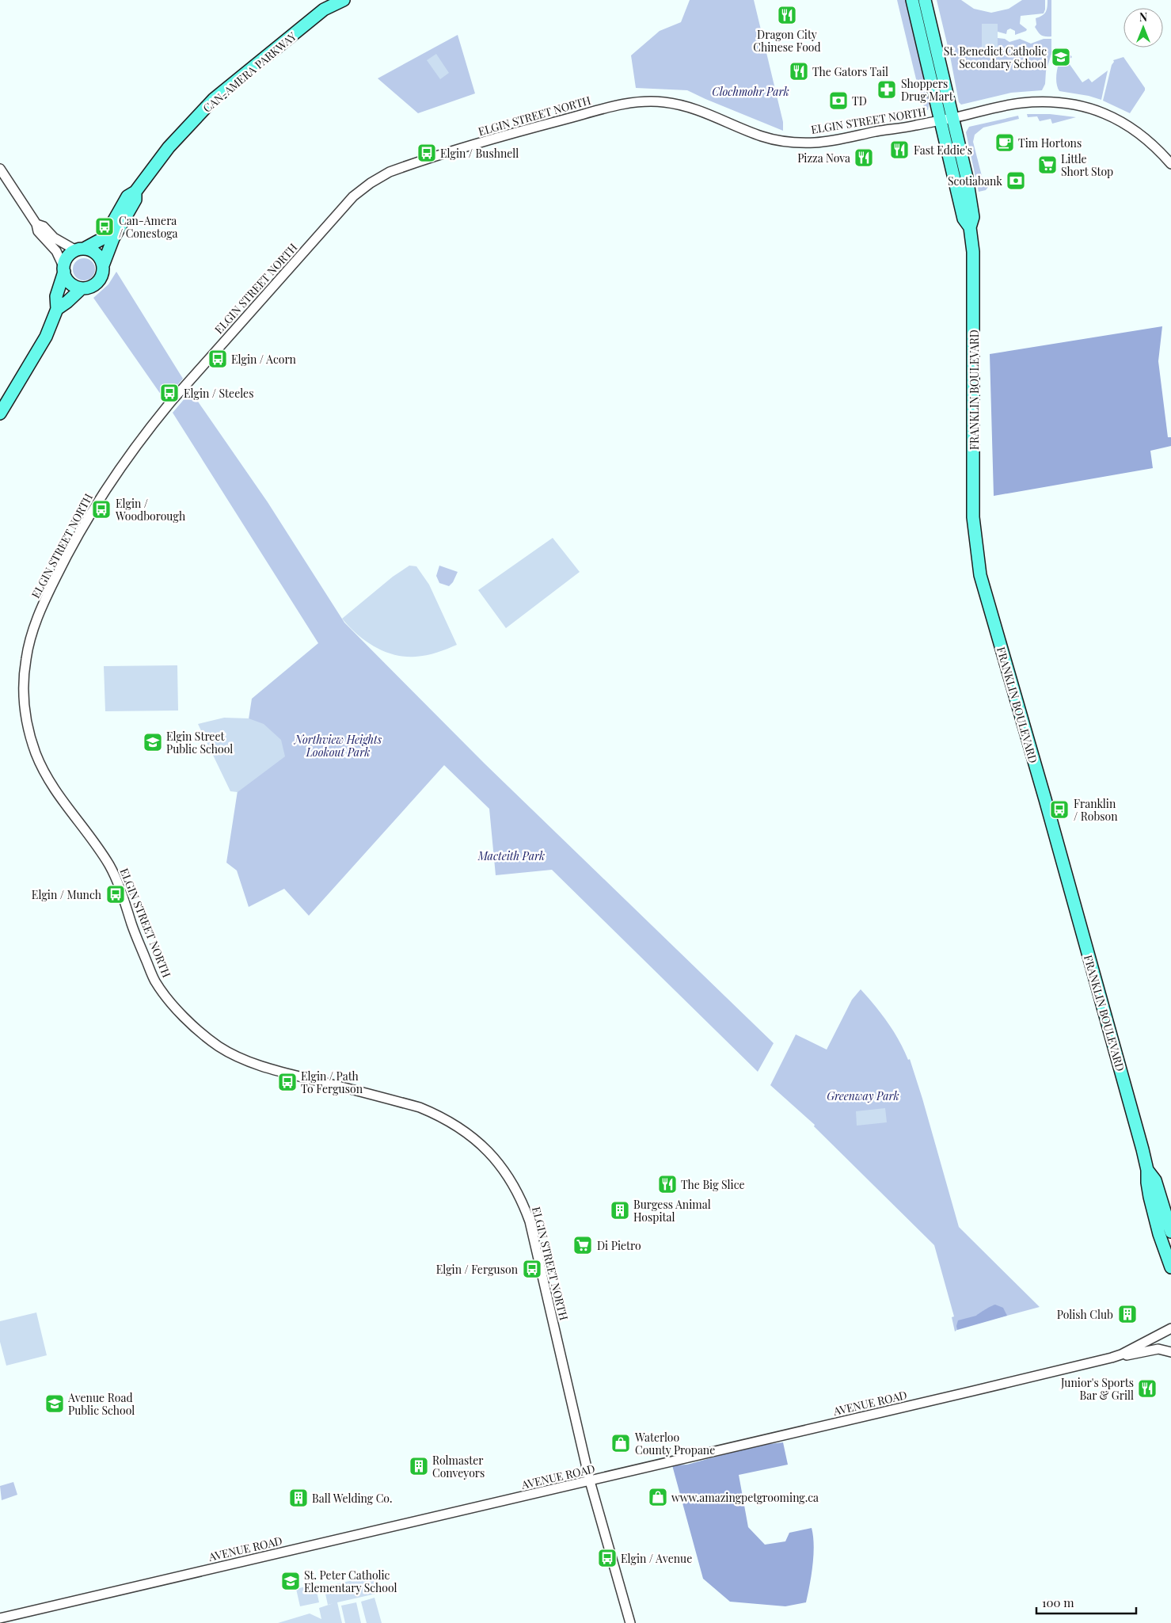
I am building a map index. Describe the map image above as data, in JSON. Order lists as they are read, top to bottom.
{
  "streets": {
    "main road": ["CAN-AMERA PARKWAY", "FRANKLIN BOULEVARD"],
    "street": ["ELGIN STREET NORTH", "AVENUE ROAD"]
  },
  "crossings": [
    ["ELGIN STREET NORTH", "FRANKLIN BOULEVARD"],
    ["ELGIN STREET NORTH", "AVENUE ROAD"]
  ],
  "parks": [
    "Clochmohr Park",
    "Northview Heights Lookout Park",
    "Macteith Park",
    "Greenway Park"
  ],
  "places": {
    "restaurant": [
      "Dragon City Chinese Food",
      "The Gators Tail",
      "Fast Eddie's",
      "Pizza Nova",
      "The Big Slice",
      "Junior's Sports Bar & Grill"
    ],
    "school or university": [
      "St. Benedict Catholic Secondary School",
      "Elgin Street Public School",
      "Avenue Road Public School",
      "St. Peter Catholic Elementary School"
    ],
    "pharmacy": ["Shoppers Drug Mart"],
    "bank": ["TD", "Scotiabank"],
    "cafe": ["Tim Hortons"],
    "bus stop": [
      "Elgin / Bushnell",
      "Can-Amera / Conestoga",
      "Elgin / Acorn",
      "Elgin / Steeles",
      "Elgin / Woodborough",
      "Franklin / Robson",
      "Elgin / Munch",
      "Elgin / Path To Ferguson",
      "Elgin / Ferguson",
      "Elgin / Avenue"
    ],
    "supermarket": ["Little Short Stop", "Di Pietro"],
    "building": [
      "Burgess Animal Hospital",
      "Polish Club",
      "Rolmaster Conveyors",
      "Ball Welding Co."
    ],
    "shop": ["Waterloo County Propane", "www.amazingpetgrooming.ca"]
  },
  "scale_bar": "100 m",
  "north": "top"
}
